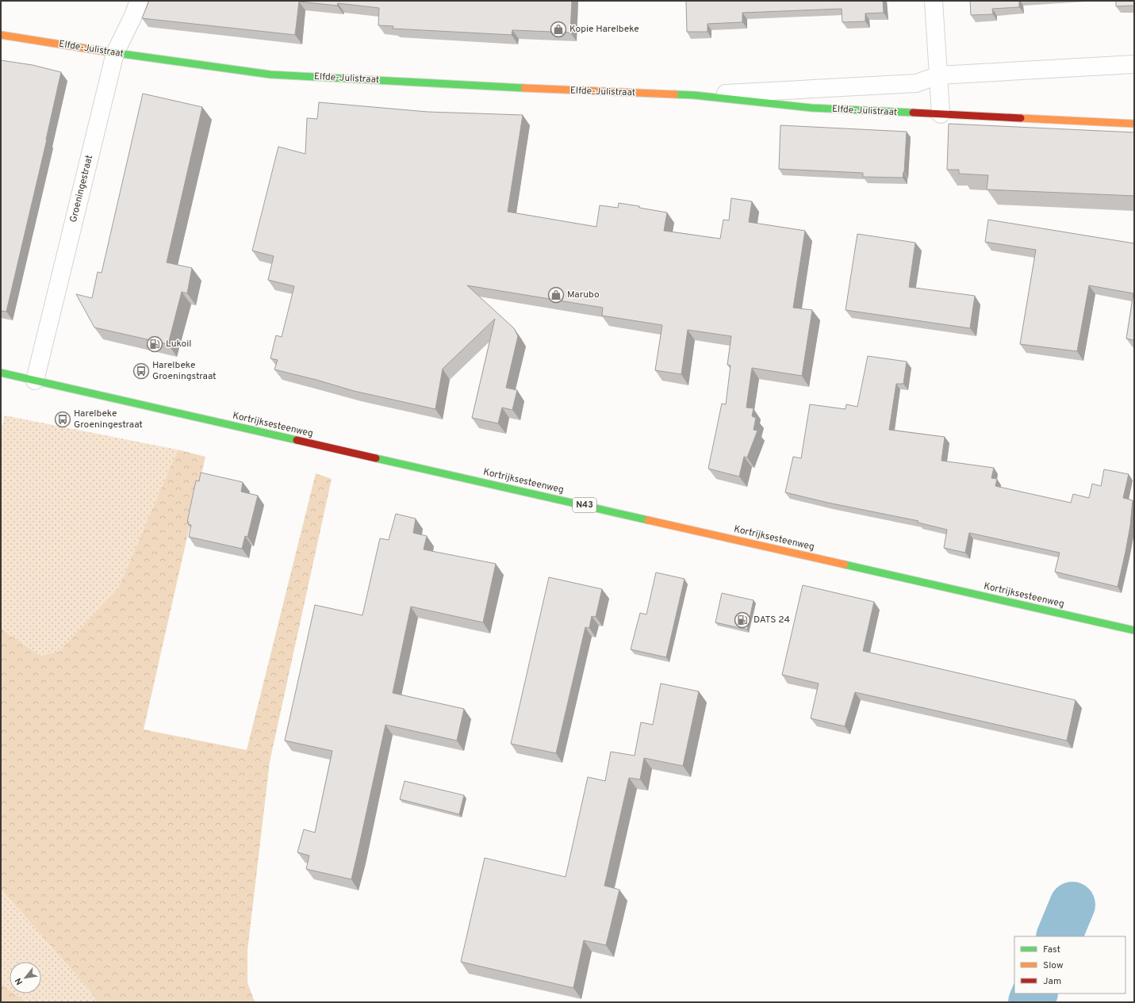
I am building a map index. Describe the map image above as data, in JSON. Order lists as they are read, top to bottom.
{
  "streets": {
    "main road": ["Elfde-Julistraat", "Kortrijksesteenweg", "N43"],
    "street": ["Groeningestraat"]
  },
  "crossings": [
    ["Elfde-Julistraat", "Groeningestraat"],
    ["Groeningestraat", "Kortrijksesteenweg"]
  ],
  "places": {
    "shop": ["Kopie Harelbeke", "Marubo"],
    "fuel station": ["Lukoil", "DATS 24"],
    "bus stop": ["Harelbeke Groeningstraat", "Harelbeke Groeningestraat"]
  },
  "legend": ["Fast", "Slow", "Jam"],
  "north": "bottom left"
}
